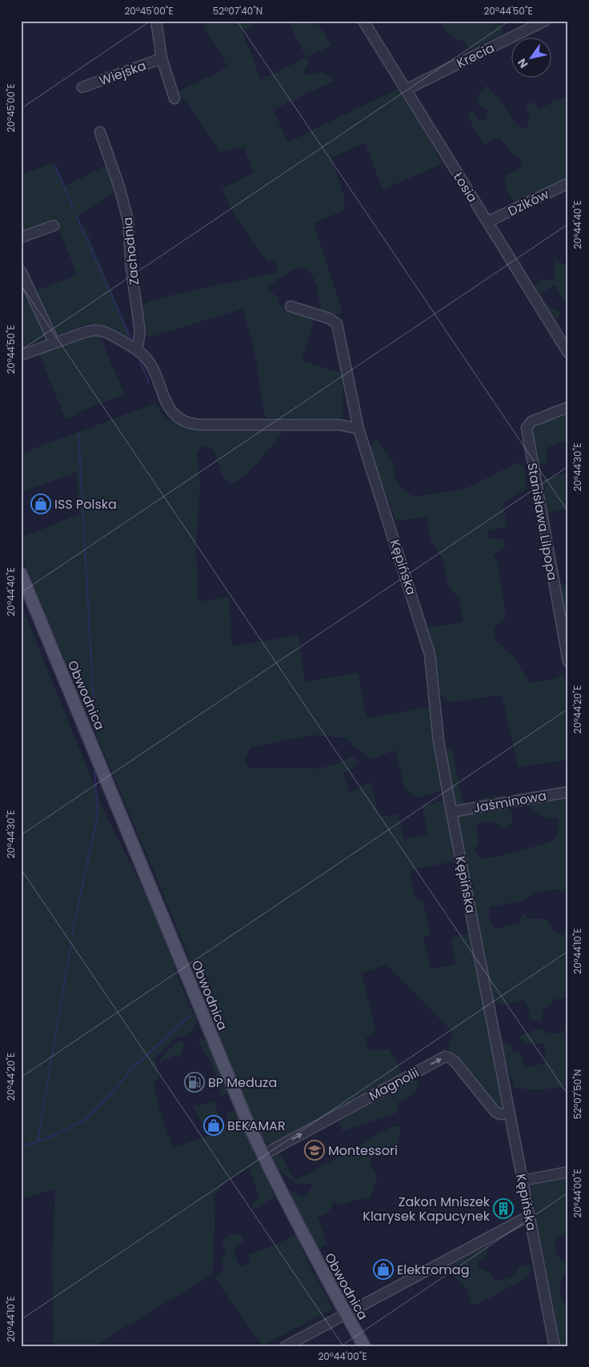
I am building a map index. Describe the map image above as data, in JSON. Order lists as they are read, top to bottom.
{
  "streets": {
    "main road": ["Obwodnica"],
    "street": [
      "Krecia",
      "Wiejska",
      "Łosia",
      "Dzików",
      "Zachodnia",
      "Stanisława Lilpopa",
      "Kępińska",
      "Jaśminowa",
      "Magnolii"
    ]
  },
  "crossings": [
    ["Krecia", "Łosia"],
    ["Łosia", "Dzików"],
    ["Kępińska", "Jaśminowa"],
    ["Kępińska", "Magnolii"],
    ["Obwodnica", "Magnolii"]
  ],
  "one_way": ["Magnolii"],
  "places": {
    "shop": ["ISS Polska", "BEKAMAR", "Elektromag"],
    "fuel station": ["BP Meduza"],
    "school or university": ["Montessori"],
    "building": ["Zakon Mniszek Klarysek Kapucynek"]
  },
  "north": "bottom left",
  "coordinates": [
    "20°45'00\"E",
    "52°07'40\"N",
    "20°44'50\"E",
    "20°44'40\"E",
    "20°44'30\"E",
    "20°44'20\"E",
    "20°44'10\"E",
    "52°07'50\"N",
    "20°44'00\"E"
  ]
}
